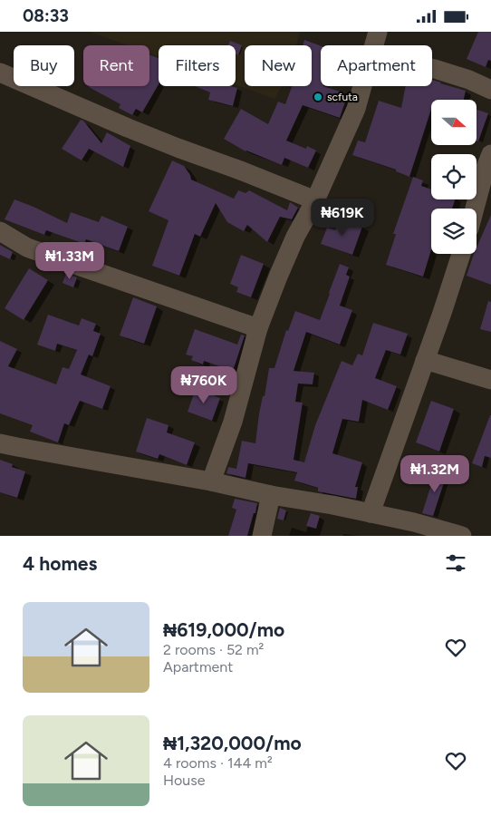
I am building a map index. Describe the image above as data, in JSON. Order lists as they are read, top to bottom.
{
  "places": ["scfuta"],
  "north": "right",
  "page": {
    "status": "08:33",
    "chip": [
      "Buy",
      "Rent",
      "Filters",
      "New",
      "Apartment"
    ],
    "price": [
      "₦619K",
      "₦1.33M",
      "₦760K",
      "₦1.32M"
    ],
    "heading": "4 homes",
    "list": [
      {
        "name": "₦619,000/mo",
        "note": "2 rooms · 52 m² · Apartment"
      },
      {
        "name": "₦1,320,000/mo",
        "note": "4 rooms · 144 m² · House"
      }
    ]
  }
}
